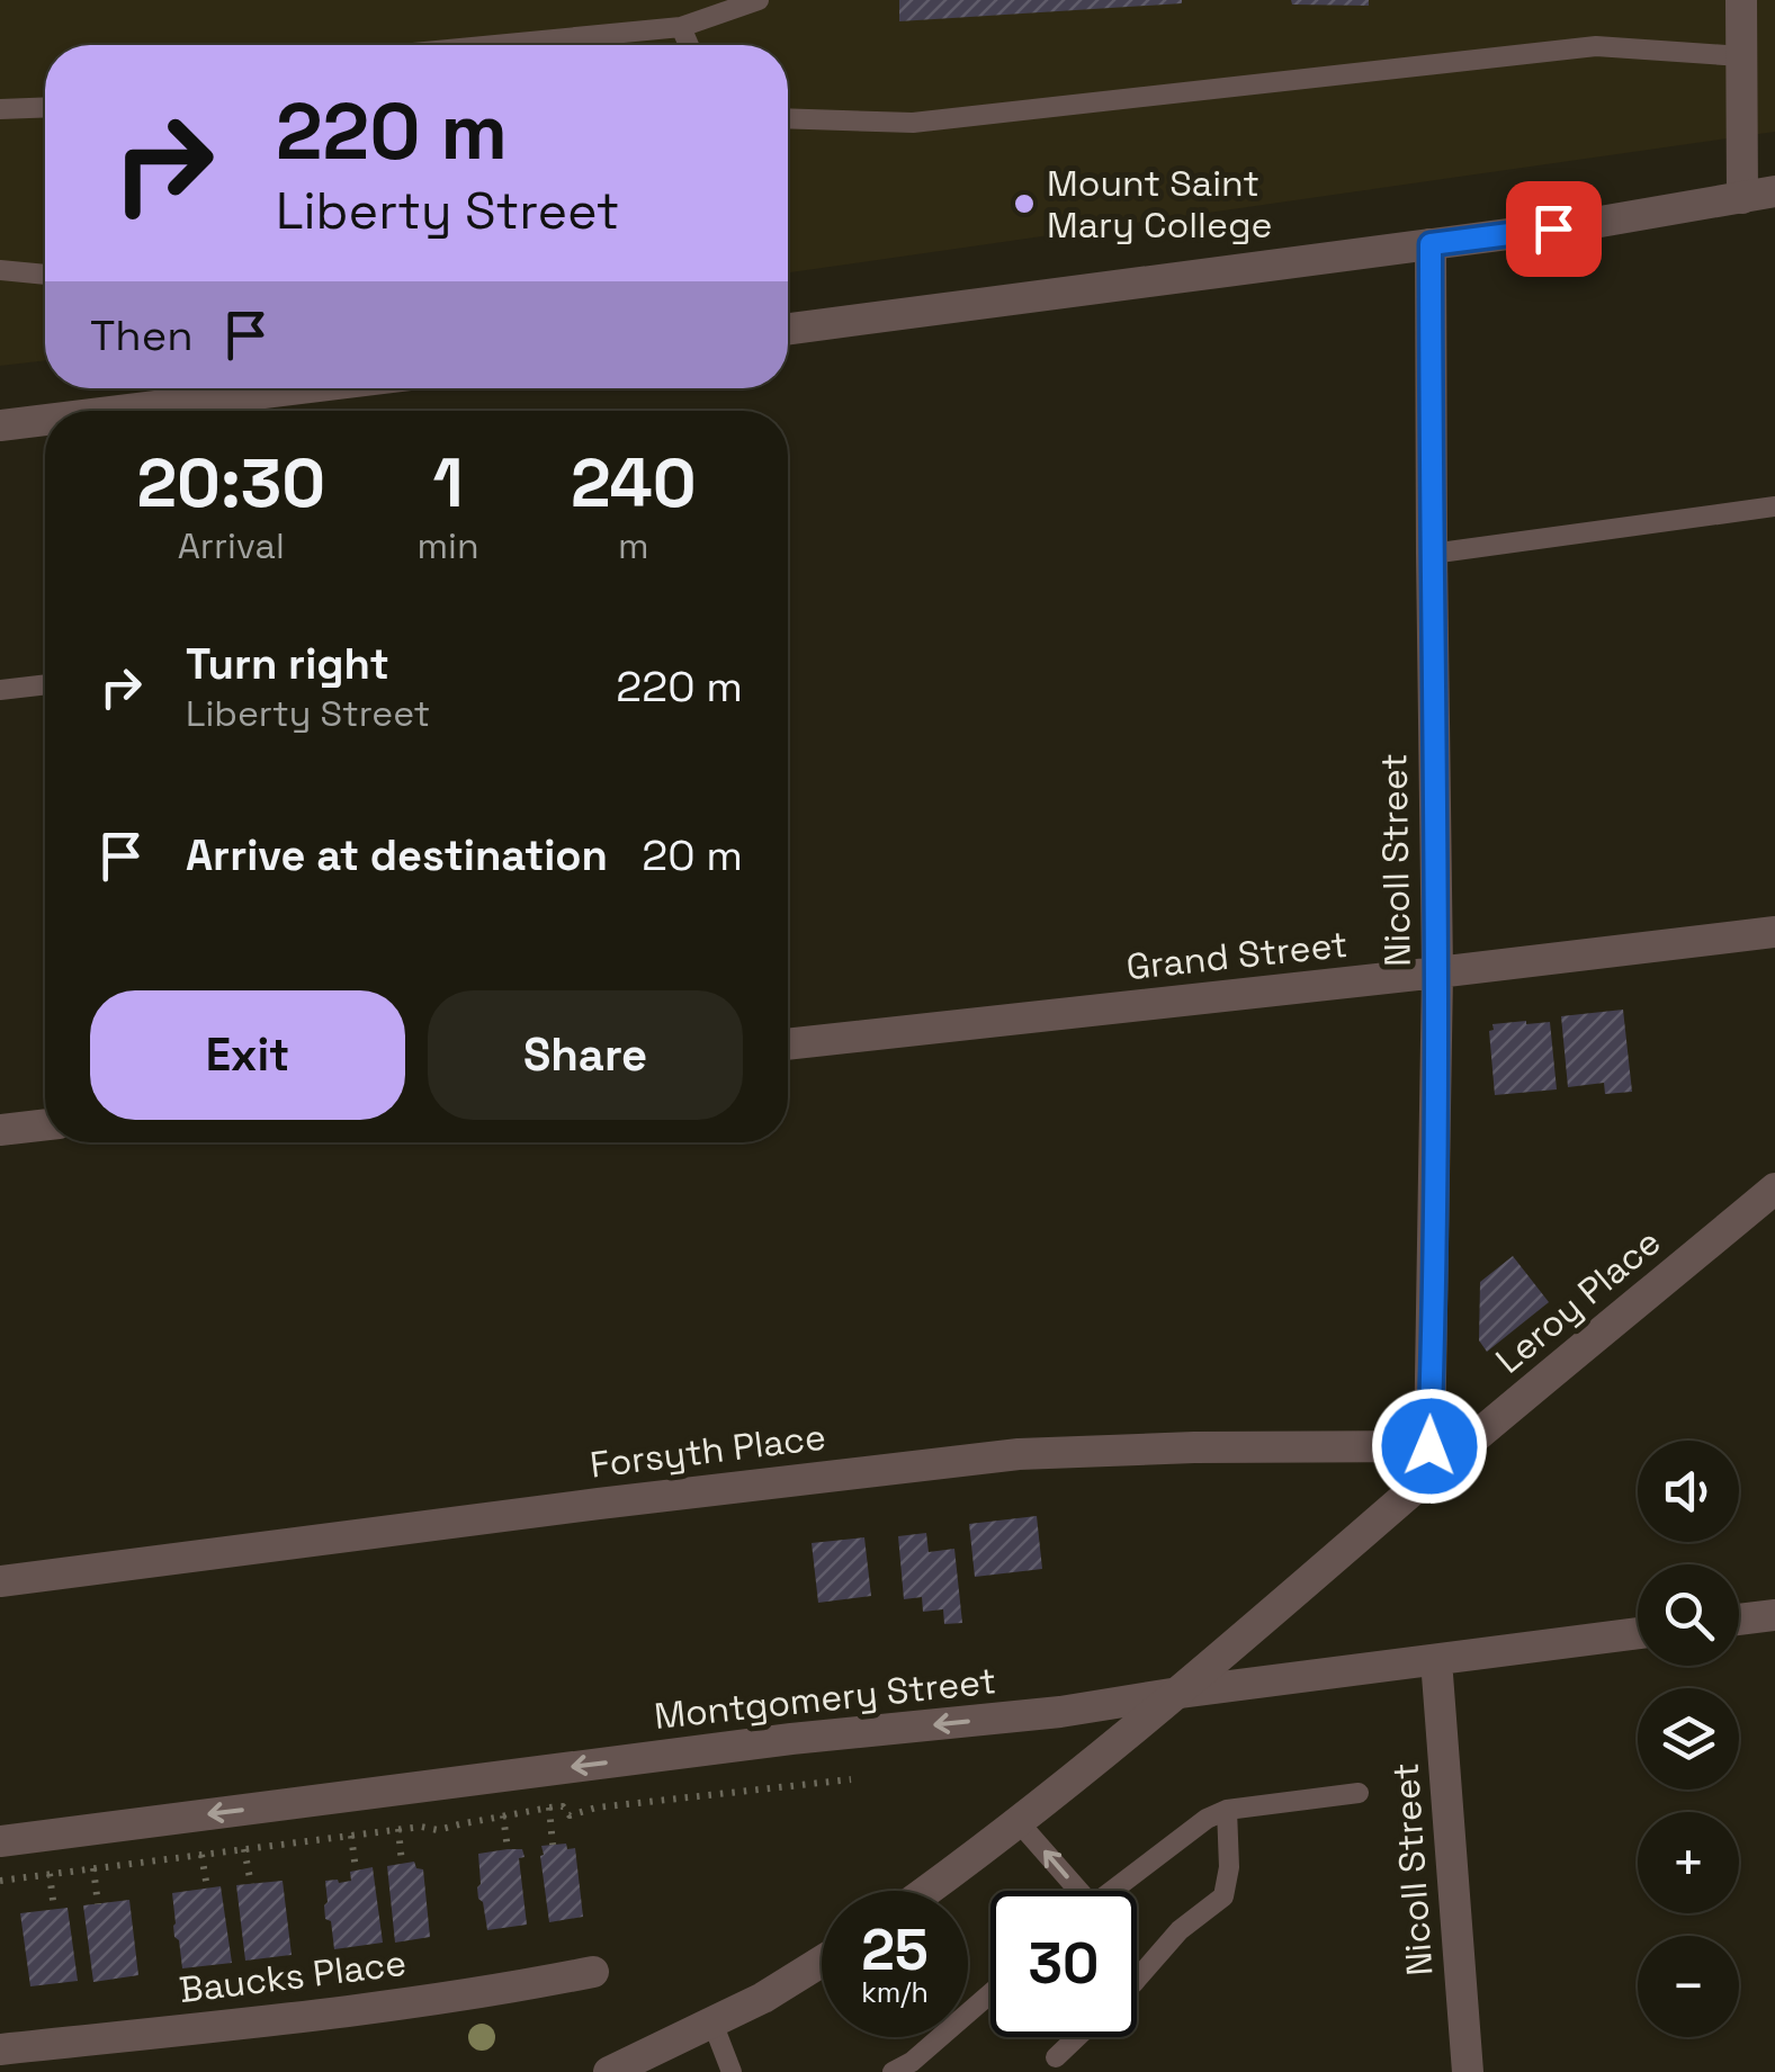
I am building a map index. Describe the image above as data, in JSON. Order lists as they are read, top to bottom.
{
  "streets": {
    "street": [
      "Nicoll Street",
      "Grand Street",
      "Leroy Place",
      "Forsyth Place",
      "Montgomery Street",
      "Baucks Place"
    ]
  },
  "crossings": [
    ["Nicoll Street", "Grand Street"],
    ["Nicoll Street", "Leroy Place"],
    ["Nicoll Street", "Forsyth Place"],
    ["Nicoll Street", "Montgomery Street"],
    ["Leroy Place", "Forsyth Place"],
    ["Leroy Place", "Montgomery Street"]
  ],
  "one_way": ["Montgomery Street"],
  "places": ["Mount Saint Mary College"],
  "page": {
    "turn": ["220 m", "Liberty Street"],
    "then": "Then",
    "eta": [
      "20:30",
      "Arrival",
      "1",
      "min",
      "240",
      "m"
    ],
    "list": [
      {
        "name": "Turn right",
        "note": "Liberty Street",
        "value": "220 m"
      },
      {
        "name": "Arrive at destination",
        "value": "20 m"
      }
    ],
    "buttons": ["Exit", "Share"],
    "map_buttons": ["+", "−"],
    "speed": "25 km/h",
    "limit": "30"
  }
}
